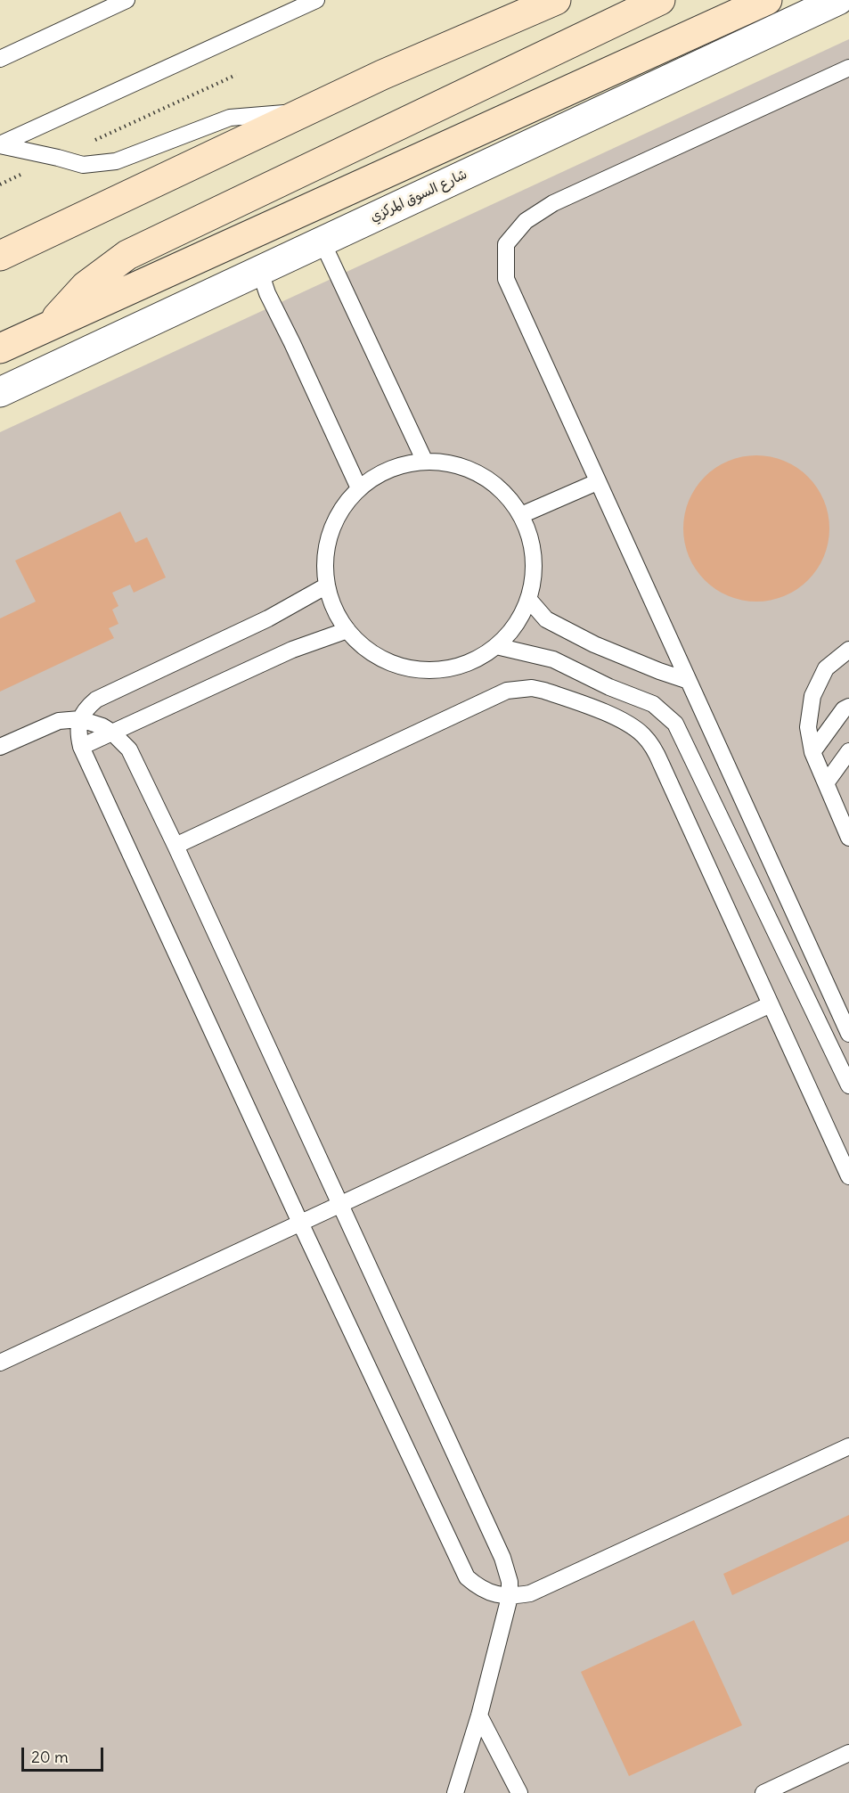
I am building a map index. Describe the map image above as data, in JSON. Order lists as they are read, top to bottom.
{
  "streets": {
    "street": ["شارع السوق المركزي"]
  },
  "scale_bar": "20 m"
}
